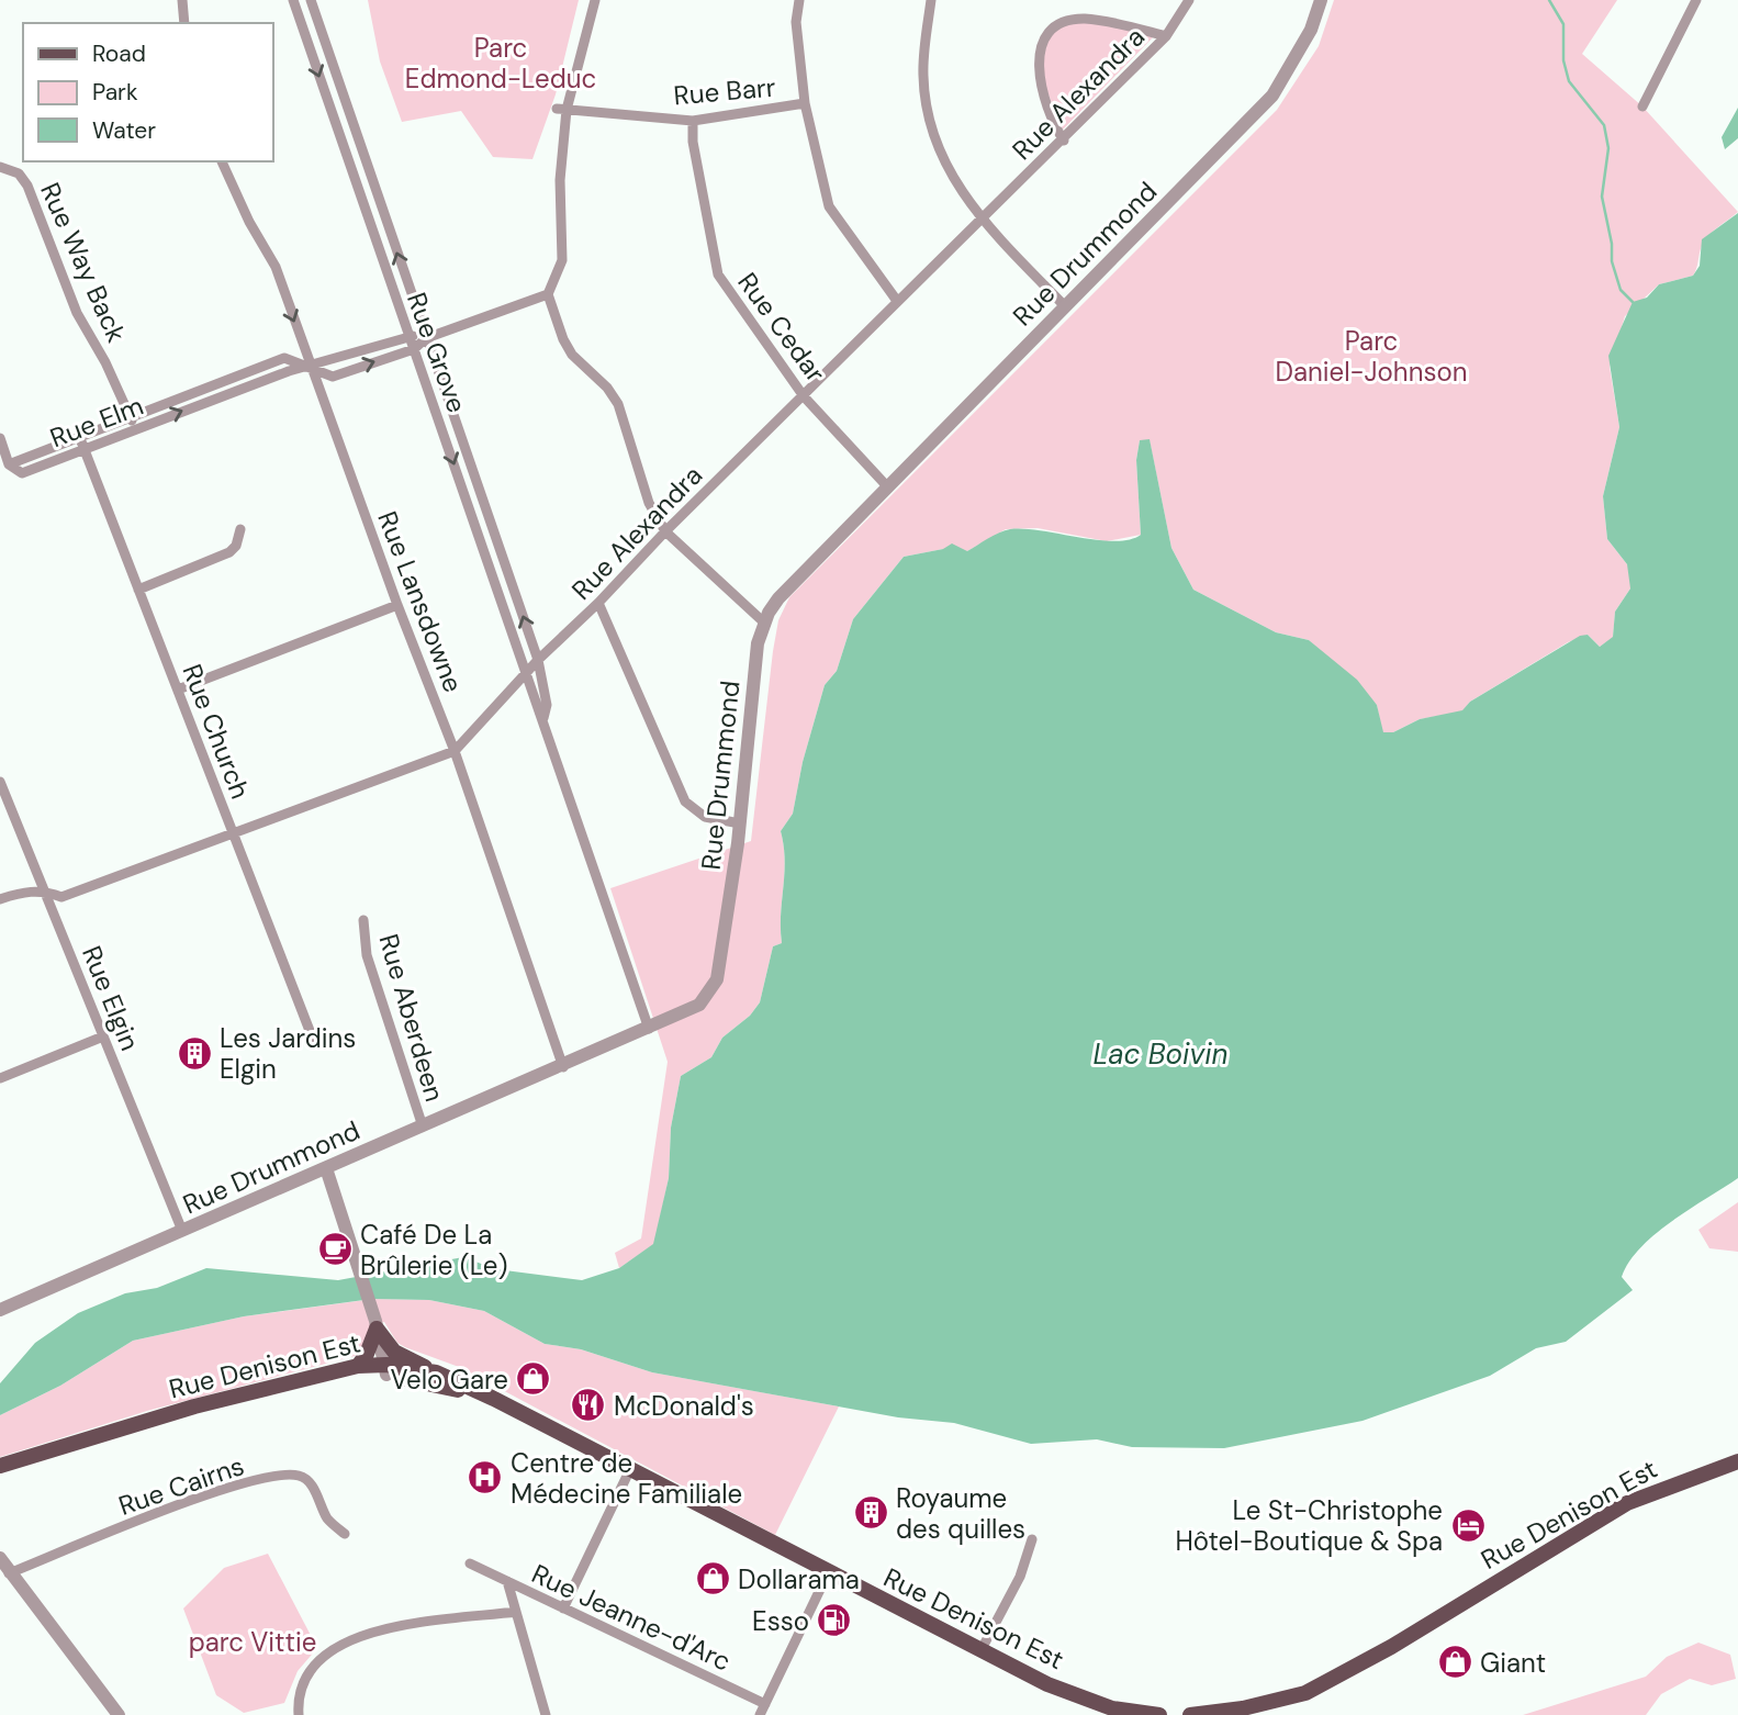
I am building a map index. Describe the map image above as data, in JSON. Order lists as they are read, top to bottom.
{
  "streets": {
    "main road": ["Rue Denison Est"],
    "street": [
      "Rue Barr",
      "Rue Alexandra",
      "Rue Drummond",
      "Rue Way Back",
      "Rue Cedar",
      "Rue Grove",
      "Rue Elm",
      "Rue Lansdowne",
      "Rue Church",
      "Rue Elgin",
      "Rue Aberdeen",
      "Rue Cairns",
      "Rue Jeanne-d'Arc"
    ]
  },
  "crossings": [
    ["Rue Barr", "Rue Cedar"],
    ["Rue Alexandra", "Rue Cedar"],
    ["Rue Alexandra", "Rue Grove"],
    ["Rue Alexandra", "Rue Lansdowne"],
    ["Rue Alexandra", "Rue Church"],
    ["Rue Alexandra", "Rue Elgin"],
    ["Rue Drummond", "Rue Cedar"],
    ["Rue Drummond", "Rue Grove"],
    ["Rue Drummond", "Rue Lansdowne"],
    ["Rue Drummond", "Rue Elgin"],
    ["Rue Drummond", "Rue Aberdeen"],
    ["Rue Way Back", "Rue Elm"],
    ["Rue Grove", "Rue Elm"],
    ["Rue Elm", "Rue Lansdowne"],
    ["Rue Elm", "Rue Church"]
  ],
  "water": ["Lac Boivin"],
  "parks": ["Parc Edmond-Leduc", "Parc Daniel-Johnson", "parc Vittie"],
  "places": {
    "building": ["Les Jardins Elgin", "Royaume des quilles"],
    "cafe": ["Café De La Brûlerie (Le)"],
    "shop": ["Velo Gare", "Dollarama", "Giant"],
    "restaurant": ["McDonald's"],
    "hospital": ["Centre de Médecine Familiale"],
    "hotel": ["Le St-Christophe Hôtel-Boutique & Spa"],
    "fuel station": ["Esso"]
  },
  "legend": ["Road", "Park", "Water"]
}
